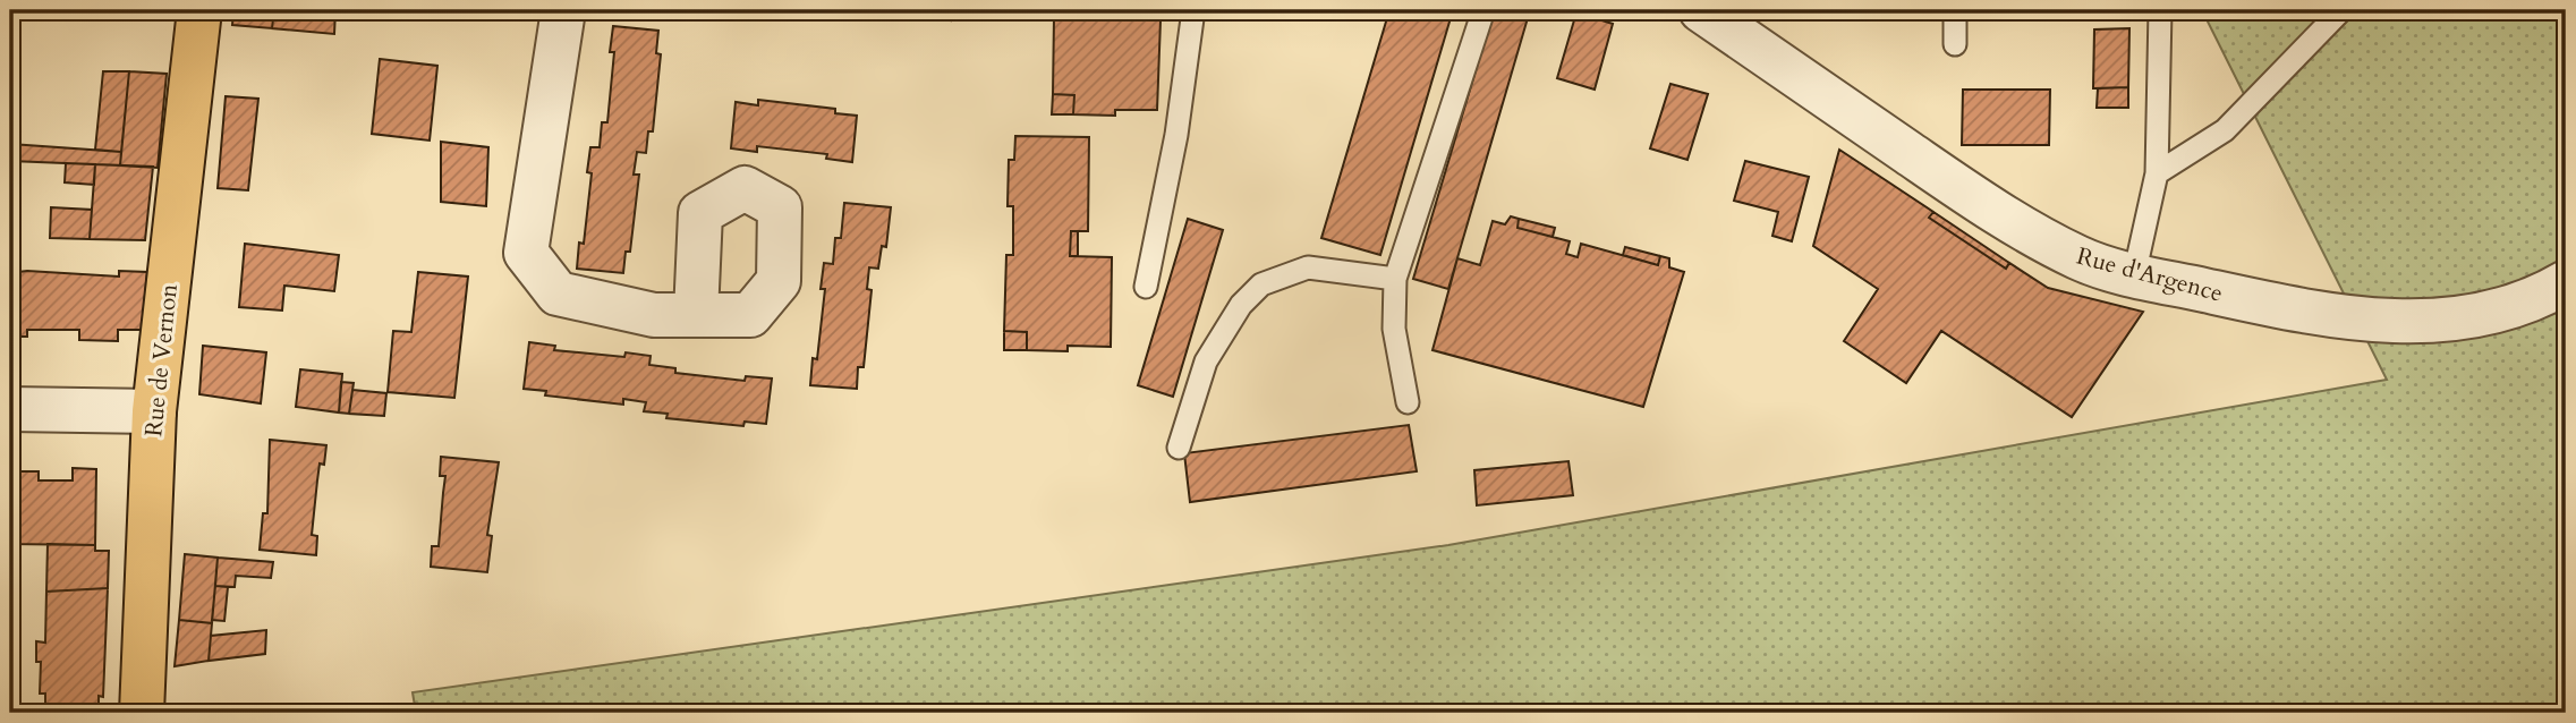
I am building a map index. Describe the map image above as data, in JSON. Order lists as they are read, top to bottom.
{
  "streets": {
    "main road": ["Rue de Vernon"],
    "street": ["Rue d'Argence"]
  }
}
